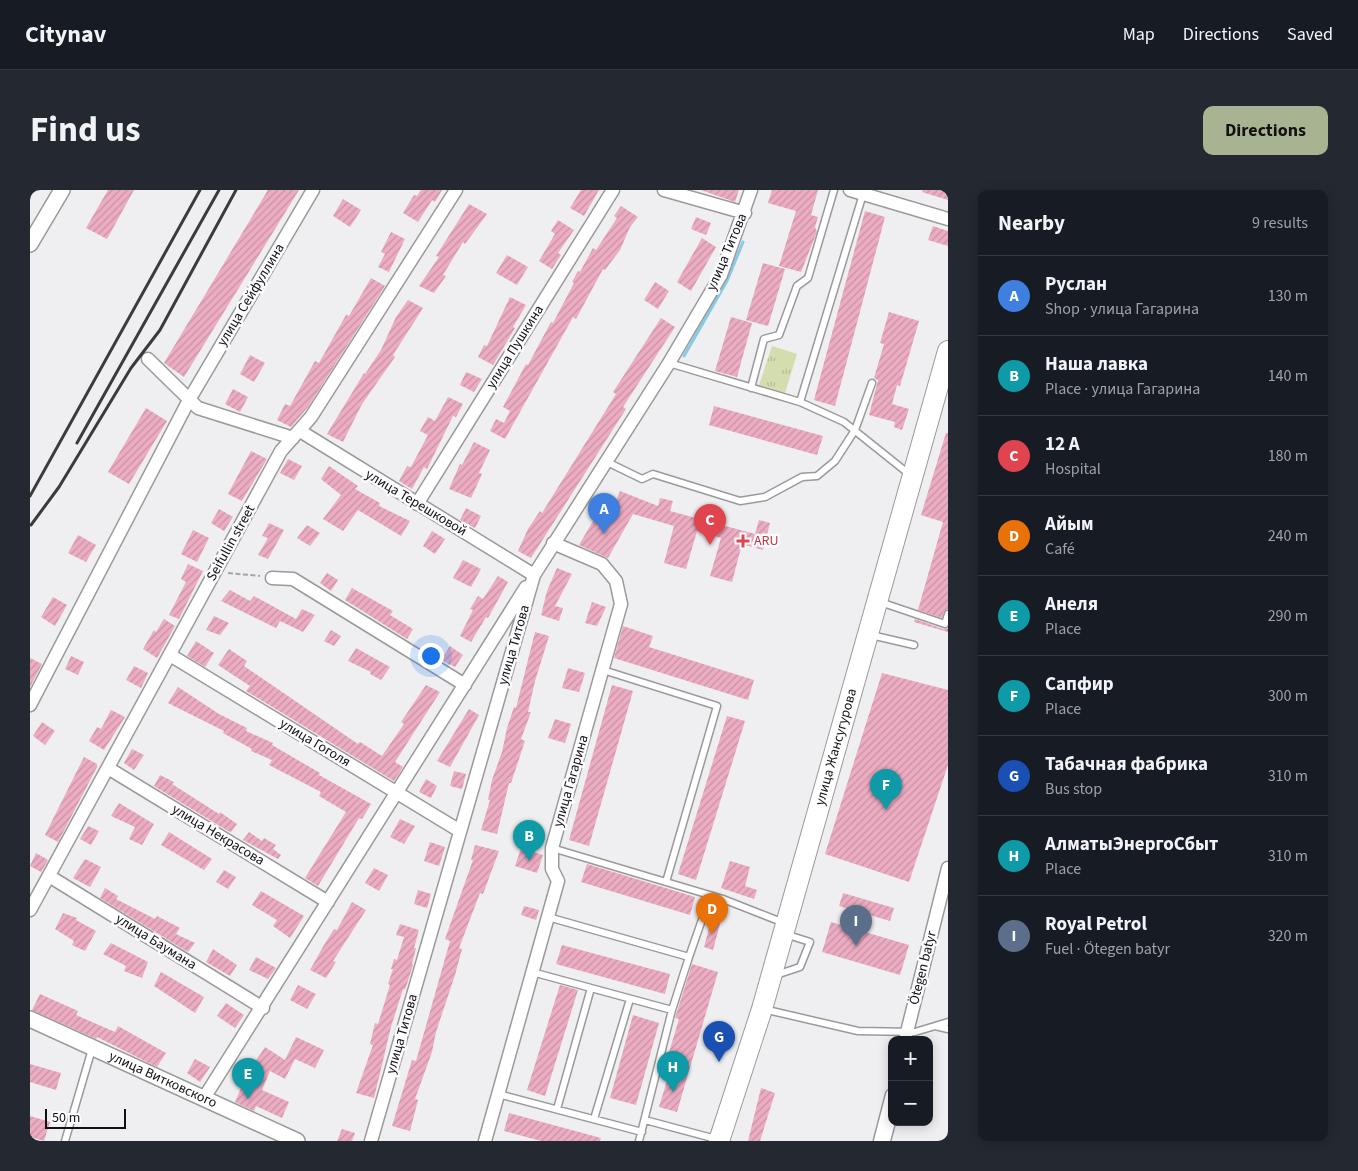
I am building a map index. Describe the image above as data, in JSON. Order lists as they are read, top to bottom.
{
  "streets": {
    "main road": ["улица Жансугурова"],
    "street": [
      "улица Титова",
      "улица Сейфуллина",
      "улица Пушкина",
      "улица Терешковой",
      "Seifullin street",
      "улица Гоголя",
      "улица Гагарина",
      "улица Некрасова",
      "улица Баумана",
      "Ötegen batyr",
      "улица Витковского"
    ]
  },
  "crossings": [
    ["улица Титова", "улица Терешковой"],
    ["улица Титова", "улица Гоголя"],
    ["улица Титова", "улица Гагарина"],
    ["улица Сейфуллина", "улица Терешковой"],
    ["улица Пушкина", "улица Терешковой"],
    ["улица Терешковой", "Seifullin street"],
    ["Seifullin street", "улица Гоголя"],
    ["Seifullin street", "улица Некрасова"],
    ["Seifullin street", "улица Баумана"]
  ],
  "places": {
    "health": ["ARU"]
  },
  "scale_bar": "50 m",
  "page": {
    "header": "Citynav",
    "nav": ["Map", "Directions", "Saved"],
    "title": "Find us",
    "buttons": "Directions",
    "heading": ["Nearby", "9 results"],
    "list": [
      {
        "mark": "A",
        "name": "Руслан",
        "note": "Shop · улица Гагарина",
        "value": "130 m"
      },
      {
        "mark": "B",
        "name": "Наша лавка",
        "note": "Place · улица Гагарина",
        "value": "140 m"
      },
      {
        "mark": "C",
        "name": "12 А",
        "note": "Hospital",
        "value": "180 m"
      },
      {
        "mark": "D",
        "name": "Айым",
        "note": "Café",
        "value": "240 m"
      },
      {
        "mark": "E",
        "name": "Анеля",
        "note": "Place",
        "value": "290 m"
      },
      {
        "mark": "F",
        "name": "Сапфир",
        "note": "Place",
        "value": "300 m"
      },
      {
        "mark": "G",
        "name": "Табачная фабрика",
        "note": "Bus stop",
        "value": "310 m"
      },
      {
        "mark": "H",
        "name": "АлматыЭнергоСбыт",
        "note": "Place",
        "value": "310 m"
      },
      {
        "mark": "I",
        "name": "Royal Petrol",
        "note": "Fuel · Ötegen batyr",
        "value": "320 m"
      }
    ],
    "pins": [
      "A",
      "C",
      "F",
      "B",
      "D",
      "I",
      "G",
      "H",
      "E"
    ],
    "map_buttons": ["+", "−"],
    "scale": "50 m"
  }
}
